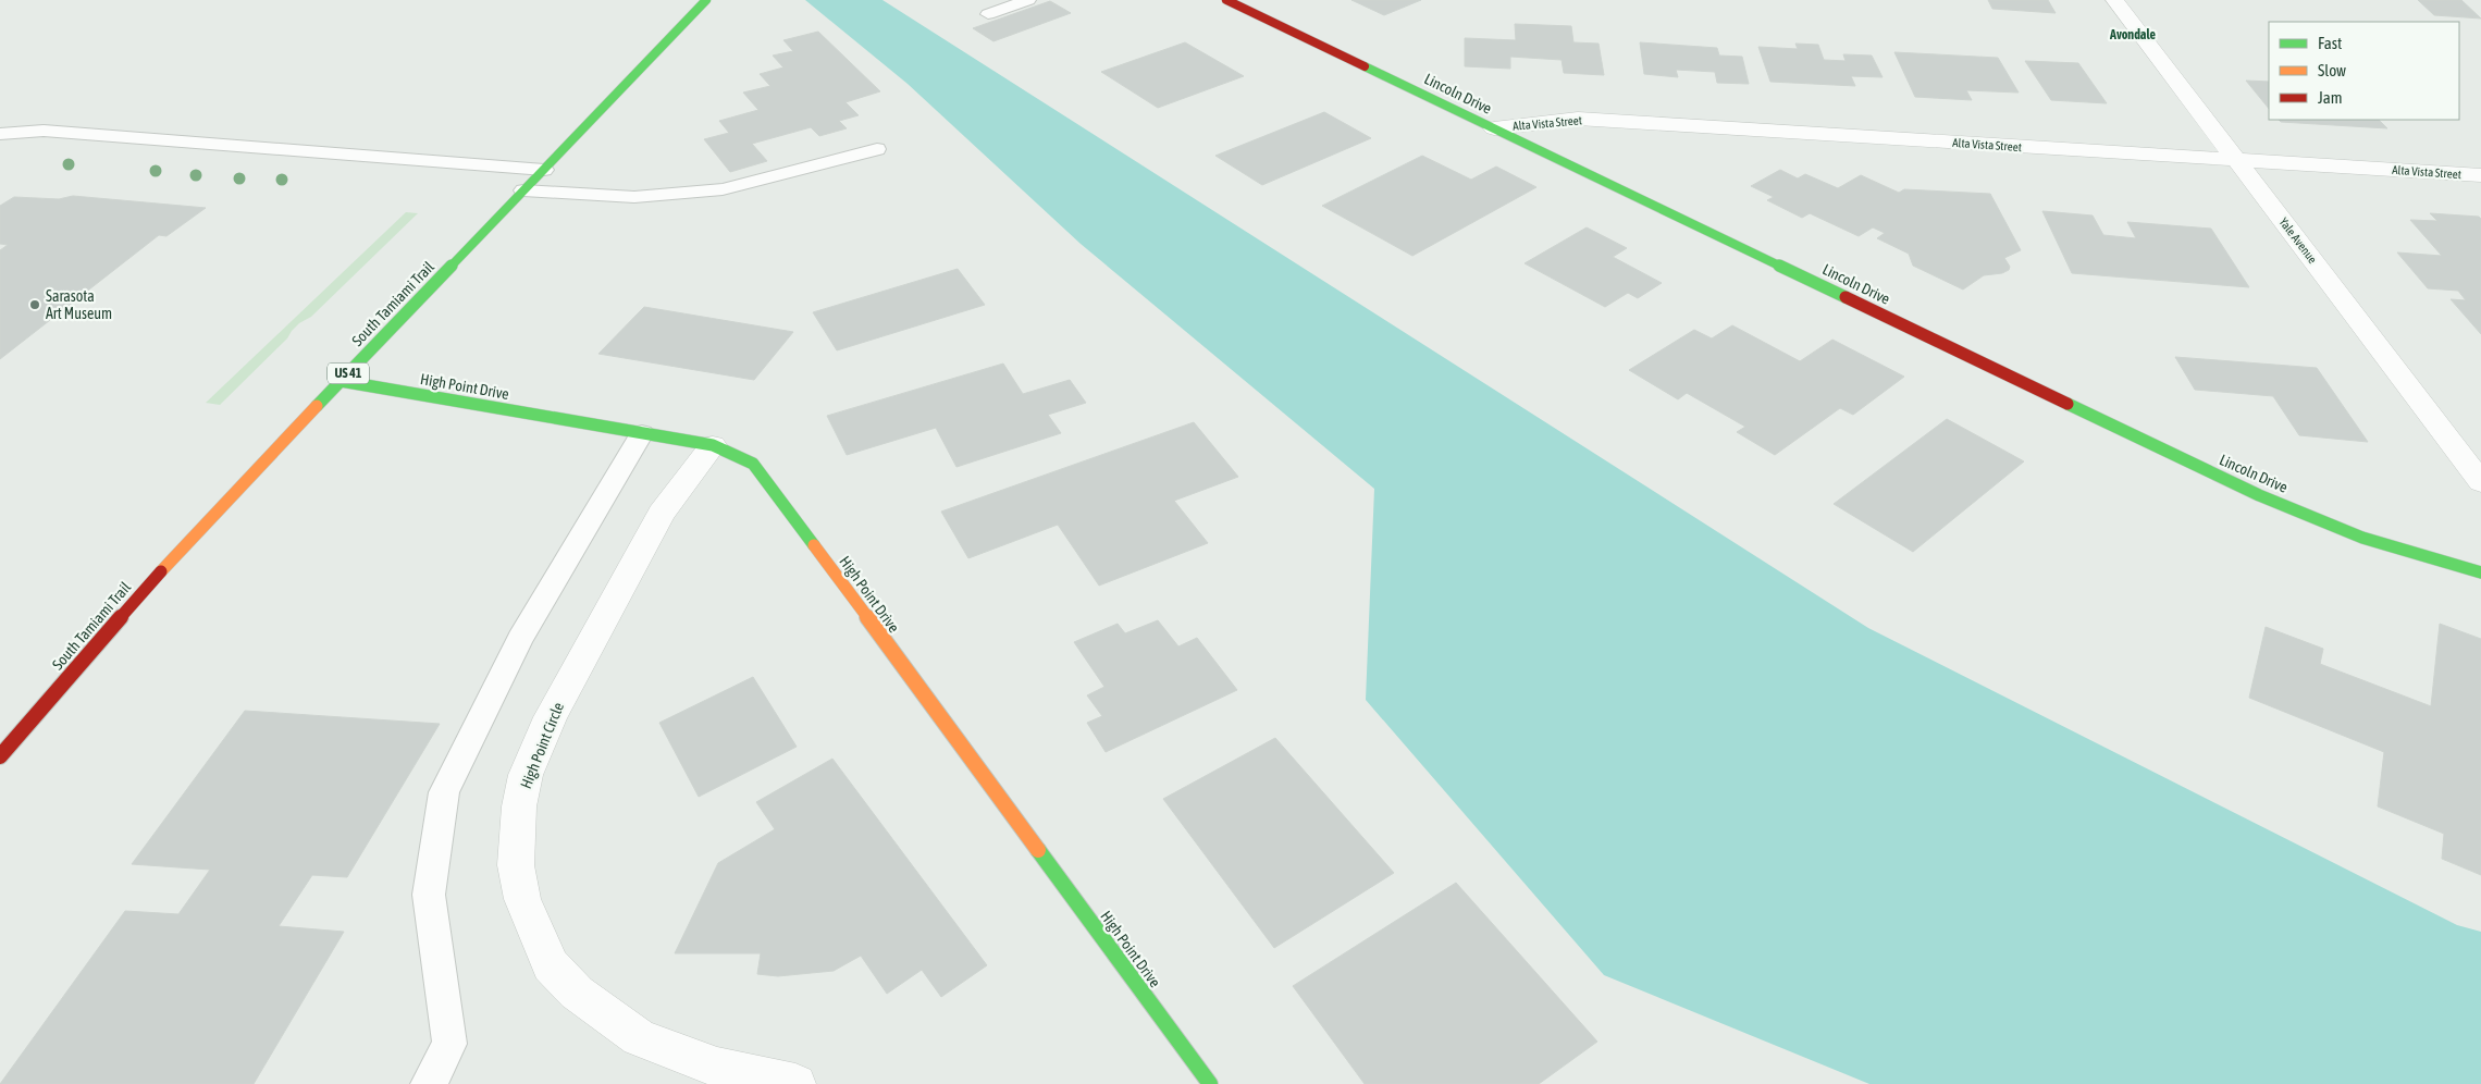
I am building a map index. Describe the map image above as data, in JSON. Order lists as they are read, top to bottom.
{
  "streets": {
    "street": [
      "Lincoln Drive",
      "Alta Vista Street",
      "Yale Avenue",
      "South Tamiami Trail",
      "US 41",
      "High Point Drive",
      "High Point Circle"
    ]
  },
  "crossings": [
    ["Lincoln Drive", "Alta Vista Street"],
    ["Alta Vista Street", "Yale Avenue"],
    ["South Tamiami Trail", "High Point Drive"],
    ["High Point Drive", "High Point Circle"]
  ],
  "districts": ["Avondale"],
  "places": ["Sarasota Art Museum"],
  "legend": ["Fast", "Slow", "Jam"]
}
